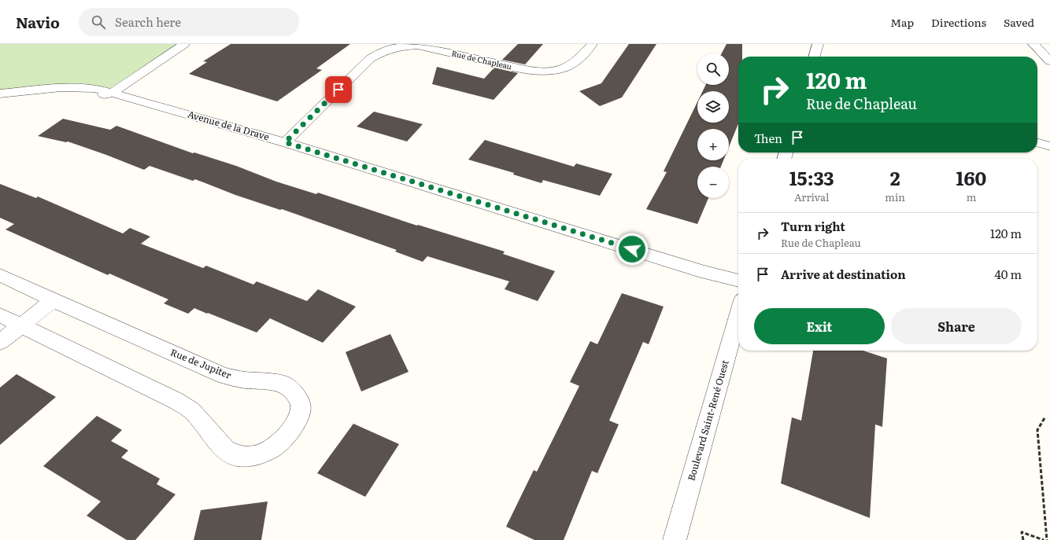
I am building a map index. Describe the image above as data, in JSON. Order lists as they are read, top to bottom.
{
  "streets": {
    "street": [
      "Rue de Chapleau",
      "Avenue de la Drave",
      "Rue de Jupiter",
      "Boulevard Saint-René Ouest"
    ]
  },
  "crossings": [
    ["Rue de Chapleau", "Avenue de la Drave"]
  ],
  "page": {
    "header": "Navio",
    "search": "Search here",
    "nav": ["Map", "Directions", "Saved"],
    "map_buttons": ["+", "−"],
    "turn": ["120 m", "Rue de Chapleau"],
    "then": "Then",
    "eta": [
      "15:33",
      "Arrival",
      "2",
      "min",
      "160",
      "m"
    ],
    "list": [
      {
        "name": "Turn right",
        "note": "Rue de Chapleau",
        "value": "120 m"
      },
      {
        "name": "Arrive at destination",
        "value": "40 m"
      }
    ],
    "buttons": ["Exit", "Share"]
  }
}
